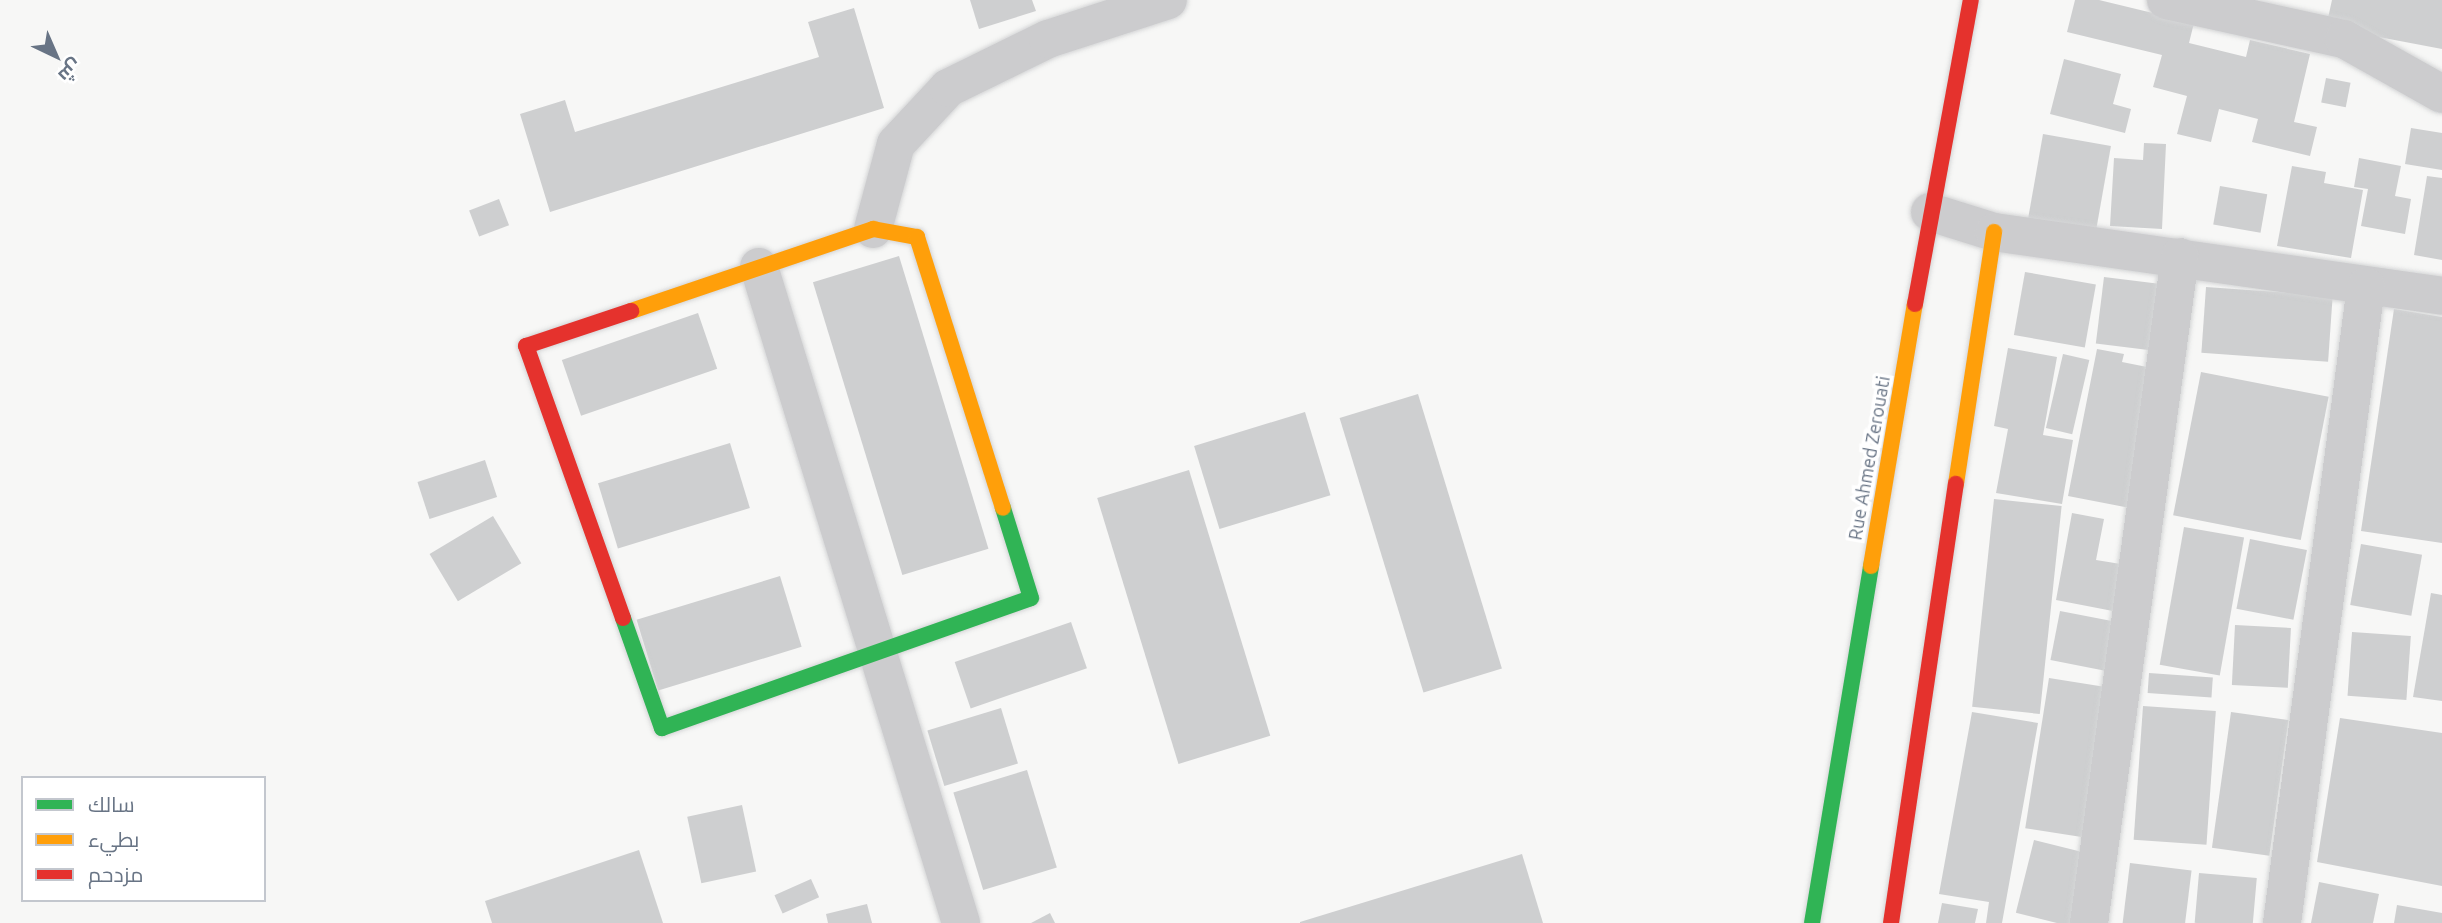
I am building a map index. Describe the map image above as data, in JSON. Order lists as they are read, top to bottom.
{
  "streets": {
    "street": ["Rue Ahmed Zerouati"]
  },
  "legend": ["سالك", "بطيء", "مزدحم"],
  "north": "bottom right"
}
